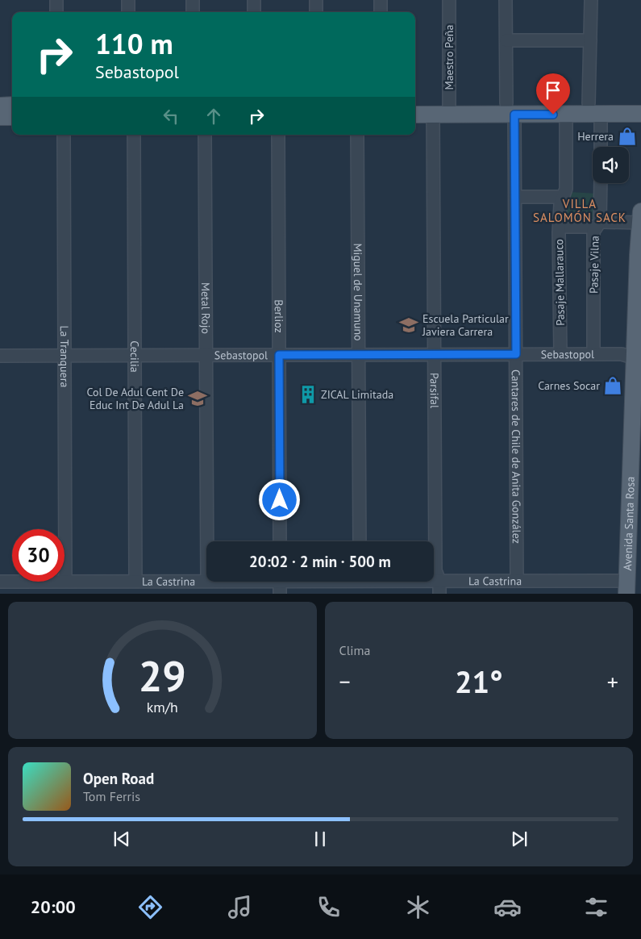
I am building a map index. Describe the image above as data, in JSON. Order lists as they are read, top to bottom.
{
  "streets": {
    "main road": ["Avenida Santa Rosa"],
    "street": [
      "Maestro Peña",
      "Pasaje Vilna",
      "Pasaje Mallarauco",
      "Miguel de Unamuno",
      "Metal Rojo",
      "Berlioz",
      "Sebastopol",
      "La Tranquera",
      "Cecilia",
      "Parsifal",
      "Cantares de Chile de Anita González",
      "La Castrina"
    ]
  },
  "crossings": [
    ["Pasaje Vilna", "Sebastopol"],
    ["Pasaje Mallarauco", "Sebastopol"],
    ["Miguel de Unamuno", "Sebastopol"],
    ["Metal Rojo", "Sebastopol"],
    ["Berlioz", "Sebastopol"],
    ["Sebastopol", "La Tranquera"],
    ["Sebastopol", "Cecilia"],
    ["Sebastopol", "Parsifal"],
    ["Sebastopol", "Cantares de Chile de Anita González"],
    ["Sebastopol", "Avenida Santa Rosa"],
    ["La Tranquera", "La Castrina"],
    ["Cecilia", "La Castrina"],
    ["Parsifal", "La Castrina"],
    ["Cantares de Chile de Anita González", "La Castrina"],
    ["Avenida Santa Rosa", "La Castrina"]
  ],
  "districts": ["VILLA SALOMÓN SACK"],
  "places": {
    "shop": ["Herrera", "Carnes Socar"],
    "school or university": ["Escuela Particular Javiera Carrera", "Col De Adul Cent De Educ Int De Adul La"],
    "building": ["ZICAL Limitada"]
  },
  "page": {
    "turn": ["110 m", "Sebastopol"],
    "limit": "30",
    "trip": "20:02 · 2 min · 500 m",
    "tile": "Clima",
    "heat": ["−", "21°", "+"],
    "song": ["Open Road", "Tom Ferris"],
    "tabs": "20:00",
    "gauge": ["29", "km/h"]
  }
}
